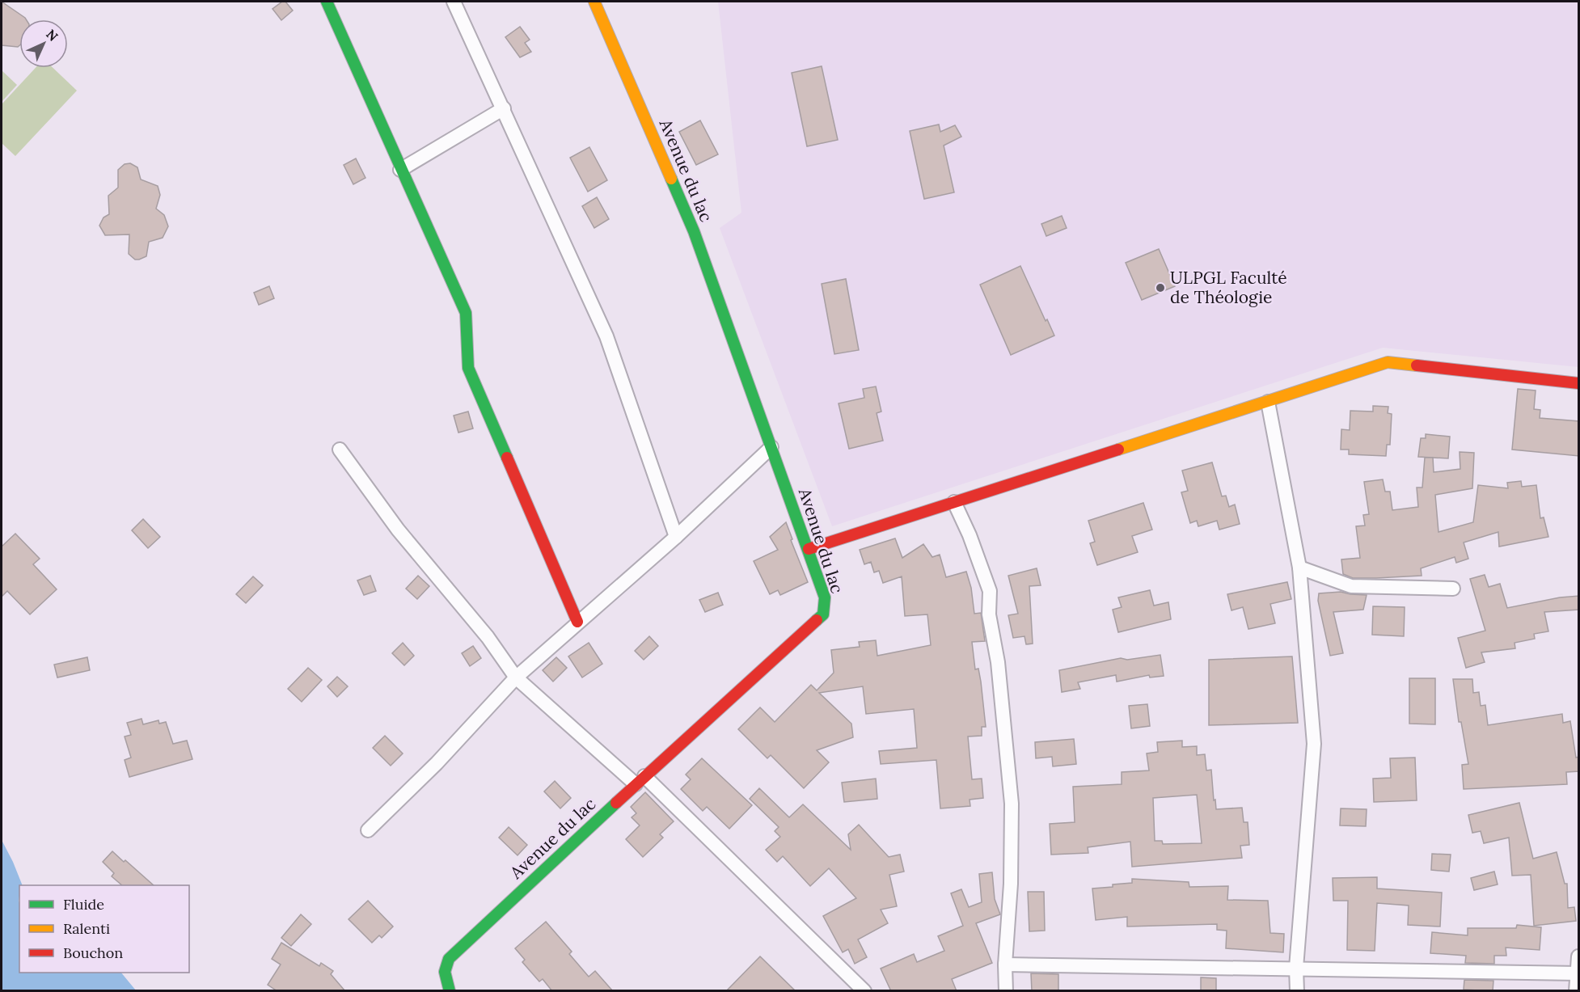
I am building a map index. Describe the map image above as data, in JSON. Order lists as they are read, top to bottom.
{
  "streets": {
    "street": ["Avenue du lac"]
  },
  "places": ["ULPGL Faculté de Théologie"],
  "legend": ["Fluide", "Ralenti", "Bouchon"],
  "north": "top right"
}
